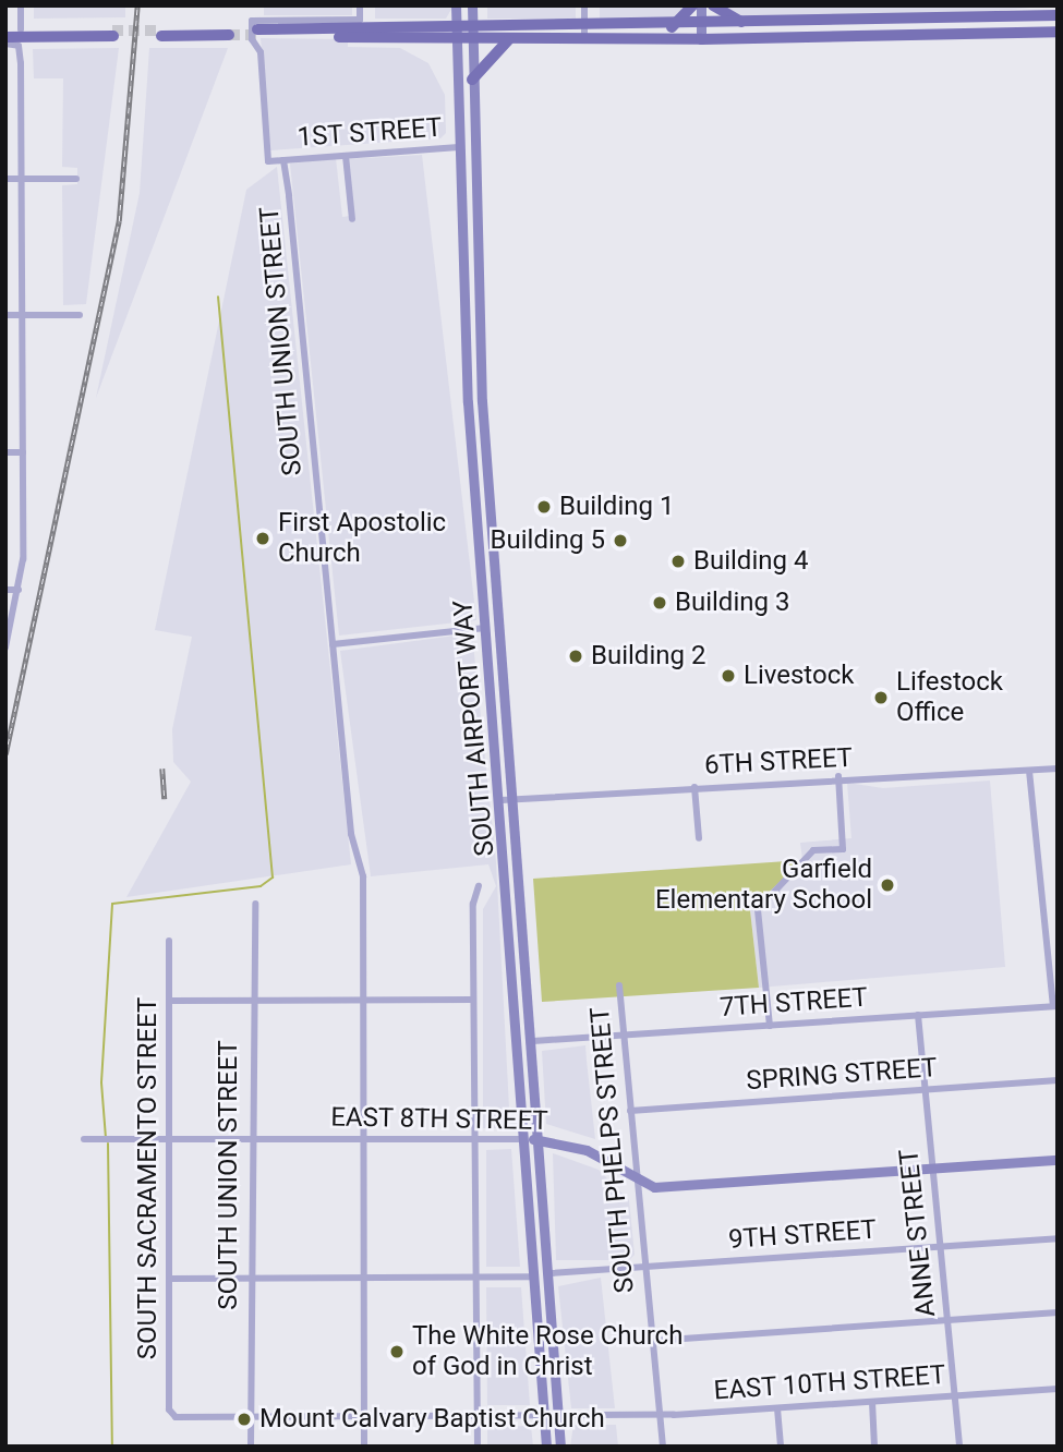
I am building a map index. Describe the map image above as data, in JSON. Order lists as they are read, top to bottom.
{
  "streets": {
    "main road": ["SOUTH AIRPORT WAY", "EAST 8TH STREET"],
    "street": [
      "1ST STREET",
      "SOUTH UNION STREET",
      "6TH STREET",
      "7TH STREET",
      "SPRING STREET",
      "SOUTH PHELPS STREET",
      "SOUTH SACRAMENTO STREET",
      "ANNE STREET",
      "9TH STREET",
      "EAST 10TH STREET"
    ]
  },
  "crossings": [
    ["1ST STREET", "SOUTH UNION STREET"],
    ["1ST STREET", "SOUTH AIRPORT WAY"],
    ["SOUTH UNION STREET", "EAST 8TH STREET"],
    ["SOUTH UNION STREET", "EAST 10TH STREET"],
    ["SOUTH AIRPORT WAY", "6TH STREET"],
    ["SOUTH AIRPORT WAY", "7TH STREET"],
    ["SOUTH AIRPORT WAY", "EAST 8TH STREET"],
    ["SOUTH AIRPORT WAY", "9TH STREET"],
    ["SOUTH AIRPORT WAY", "EAST 10TH STREET"],
    ["7TH STREET", "SOUTH PHELPS STREET"],
    ["7TH STREET", "ANNE STREET"],
    ["SPRING STREET", "SOUTH PHELPS STREET"],
    ["SPRING STREET", "ANNE STREET"],
    ["EAST 8TH STREET", "SOUTH PHELPS STREET"],
    ["EAST 8TH STREET", "SOUTH SACRAMENTO STREET"],
    ["EAST 8TH STREET", "ANNE STREET"],
    ["SOUTH PHELPS STREET", "9TH STREET"],
    ["SOUTH PHELPS STREET", "EAST 10TH STREET"],
    ["SOUTH SACRAMENTO STREET", "EAST 10TH STREET"],
    ["ANNE STREET", "9TH STREET"],
    ["ANNE STREET", "EAST 10TH STREET"]
  ],
  "places": [
    "Building 1",
    "First Apostolic Church",
    "Building 5",
    "Building 4",
    "Building 3",
    "Building 2",
    "Livestock",
    "Lifestock Office",
    "Garfield Elementary School",
    "The White Rose Church of God in Christ",
    "Mount Calvary Baptist Church"
  ]
}
